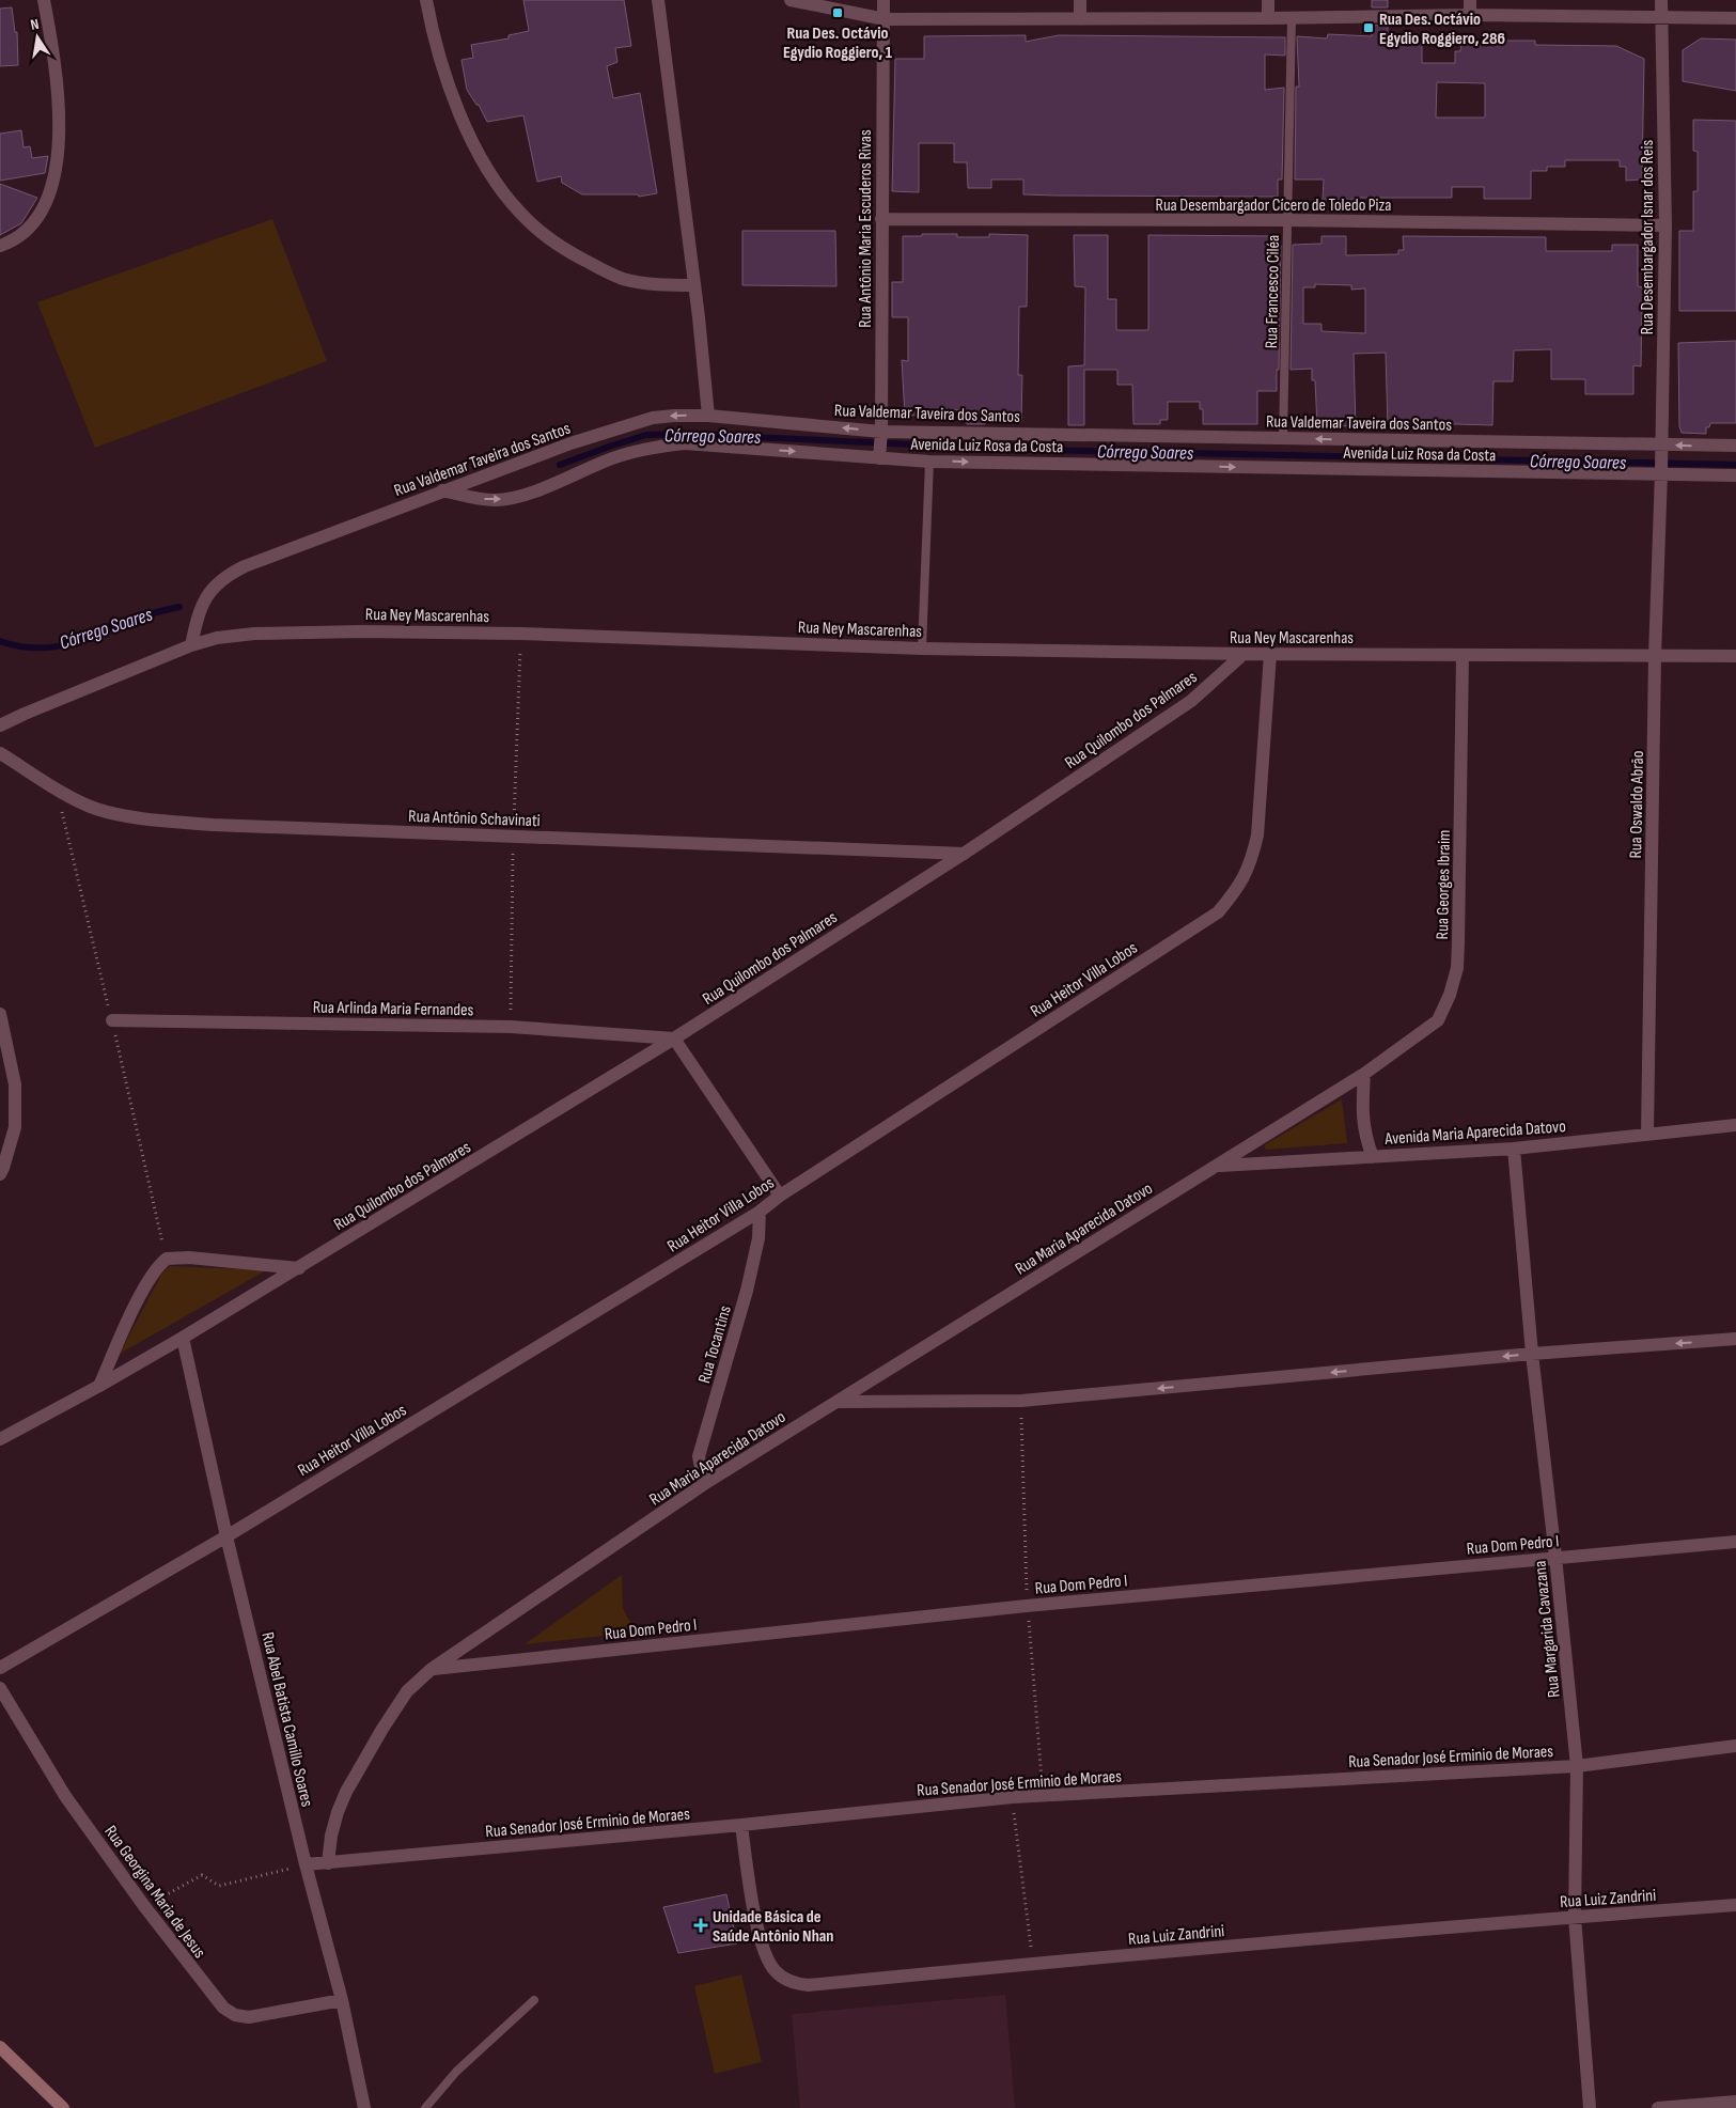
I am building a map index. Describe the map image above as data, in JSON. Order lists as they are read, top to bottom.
{
  "streets": {
    "street": [
      "Rua Desembargador Cícero de Toledo Piza",
      "Rua Antônio Maria Escuderos Rivas",
      "Rua Desembargador Isnar dos Reis",
      "Rua Valdemar Taveira dos Santos",
      "Avenida Luiz Rosa da Costa",
      "Rua Ney Mascarenhas",
      "Rua Quilombo dos Palmares",
      "Rua Oswaldo Abrão",
      "Rua Antônio Schavinati",
      "Rua Georges Ibraim",
      "Rua Heitor Villa Lobos",
      "Rua Arlinda Maria Fernandes",
      "Avenida Maria Aparecida Datovo",
      "Rua Maria Aparecida Datovo",
      "Rua Tocantins",
      "Rua Dom Pedro I",
      "Rua Margarida Cavazana",
      "Rua Abel Batista Camillo Soares",
      "Rua Senador José Erminio de Moraes",
      "Rua Georgina Maria de Jesus",
      "Rua Luiz Zandrini"
    ],
    "lane": ["Rua Francesco Ciléa"]
  },
  "crossings": [
    ["Rua Desembargador Cícero de Toledo Piza", "Rua Antônio Maria Escuderos Rivas"],
    ["Rua Desembargador Cícero de Toledo Piza", "Rua Desembargador Isnar dos Reis"],
    ["Rua Desembargador Cícero de Toledo Piza", "Rua Francesco Ciléa"],
    ["Rua Antônio Maria Escuderos Rivas", "Rua Valdemar Taveira dos Santos"],
    ["Rua Antônio Maria Escuderos Rivas", "Avenida Luiz Rosa da Costa"],
    ["Rua Desembargador Isnar dos Reis", "Rua Valdemar Taveira dos Santos"],
    ["Rua Desembargador Isnar dos Reis", "Avenida Luiz Rosa da Costa"],
    ["Rua Desembargador Isnar dos Reis", "Rua Oswaldo Abrão"],
    ["Rua Francesco Ciléa", "Rua Valdemar Taveira dos Santos"],
    ["Rua Valdemar Taveira dos Santos", "Avenida Luiz Rosa da Costa"],
    ["Rua Valdemar Taveira dos Santos", "Rua Ney Mascarenhas"],
    ["Avenida Luiz Rosa da Costa", "Rua Oswaldo Abrão"],
    ["Rua Ney Mascarenhas", "Rua Quilombo dos Palmares"],
    ["Rua Ney Mascarenhas", "Rua Oswaldo Abrão"],
    ["Rua Ney Mascarenhas", "Rua Georges Ibraim"],
    ["Rua Ney Mascarenhas", "Rua Heitor Villa Lobos"],
    ["Rua Quilombo dos Palmares", "Rua Antônio Schavinati"],
    ["Rua Quilombo dos Palmares", "Rua Arlinda Maria Fernandes"],
    ["Rua Quilombo dos Palmares", "Rua Abel Batista Camillo Soares"],
    ["Rua Oswaldo Abrão", "Avenida Maria Aparecida Datovo"],
    ["Rua Georges Ibraim", "Avenida Maria Aparecida Datovo"],
    ["Rua Georges Ibraim", "Rua Maria Aparecida Datovo"],
    ["Rua Heitor Villa Lobos", "Rua Tocantins"],
    ["Rua Heitor Villa Lobos", "Rua Abel Batista Camillo Soares"],
    ["Avenida Maria Aparecida Datovo", "Rua Maria Aparecida Datovo"],
    ["Avenida Maria Aparecida Datovo", "Rua Margarida Cavazana"],
    ["Rua Maria Aparecida Datovo", "Rua Tocantins"],
    ["Rua Maria Aparecida Datovo", "Rua Dom Pedro I"],
    ["Rua Maria Aparecida Datovo", "Rua Senador José Erminio de Moraes"],
    ["Rua Dom Pedro I", "Rua Margarida Cavazana"],
    ["Rua Margarida Cavazana", "Rua Senador José Erminio de Moraes"],
    ["Rua Margarida Cavazana", "Rua Luiz Zandrini"],
    ["Rua Abel Batista Camillo Soares", "Rua Senador José Erminio de Moraes"],
    ["Rua Abel Batista Camillo Soares", "Rua Georgina Maria de Jesus"],
    ["Rua Senador José Erminio de Moraes", "Rua Luiz Zandrini"]
  ],
  "one_way": ["Rua Valdemar Taveira dos Santos", "Avenida Luiz Rosa da Costa"],
  "water": ["Córrego Soares"],
  "places": {
    "transit": ["Rua Des. Octávio Egydio Roggiero, 1", "Rua Des. Octávio Egydio Roggiero, 286"],
    "health": ["Unidade Básica de Saúde Antônio Nhan"]
  },
  "north": "top"
}
